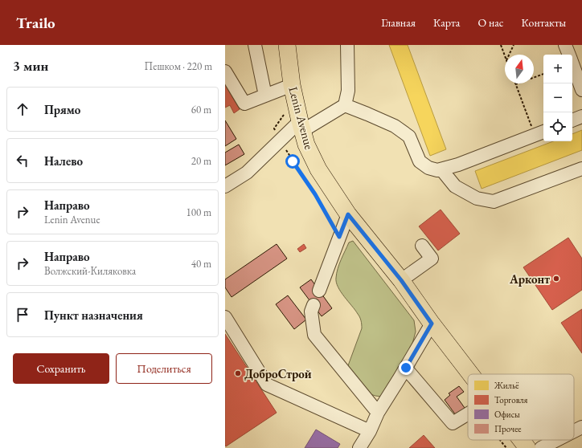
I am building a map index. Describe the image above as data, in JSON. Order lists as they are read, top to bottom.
{
  "streets": {
    "main road": ["Lenin Avenue"]
  },
  "places": ["Арконт", "ДоброСтрой"],
  "legend": [
    "Жильё",
    "Торговля",
    "Офисы",
    "Прочее"
  ],
  "north": "top",
  "page": {
    "header": "Trailo",
    "nav": [
      "Главная",
      "Карта",
      "О нас",
      "Контакты"
    ],
    "heading": ["3 мин", "Пешком · 220 m"],
    "map_buttons": ["+", "−"],
    "list": [
      ["Прямо", "60 m"],
      ["Налево", "20 m"],
      ["Направо", "Lenin Avenue", "100 m"],
      ["Направо", "Волжский-Киляковка", "40 m"],
      "Пункт назначения"
    ],
    "buttons": ["Сохранить", "Поделиться"]
  }
}
